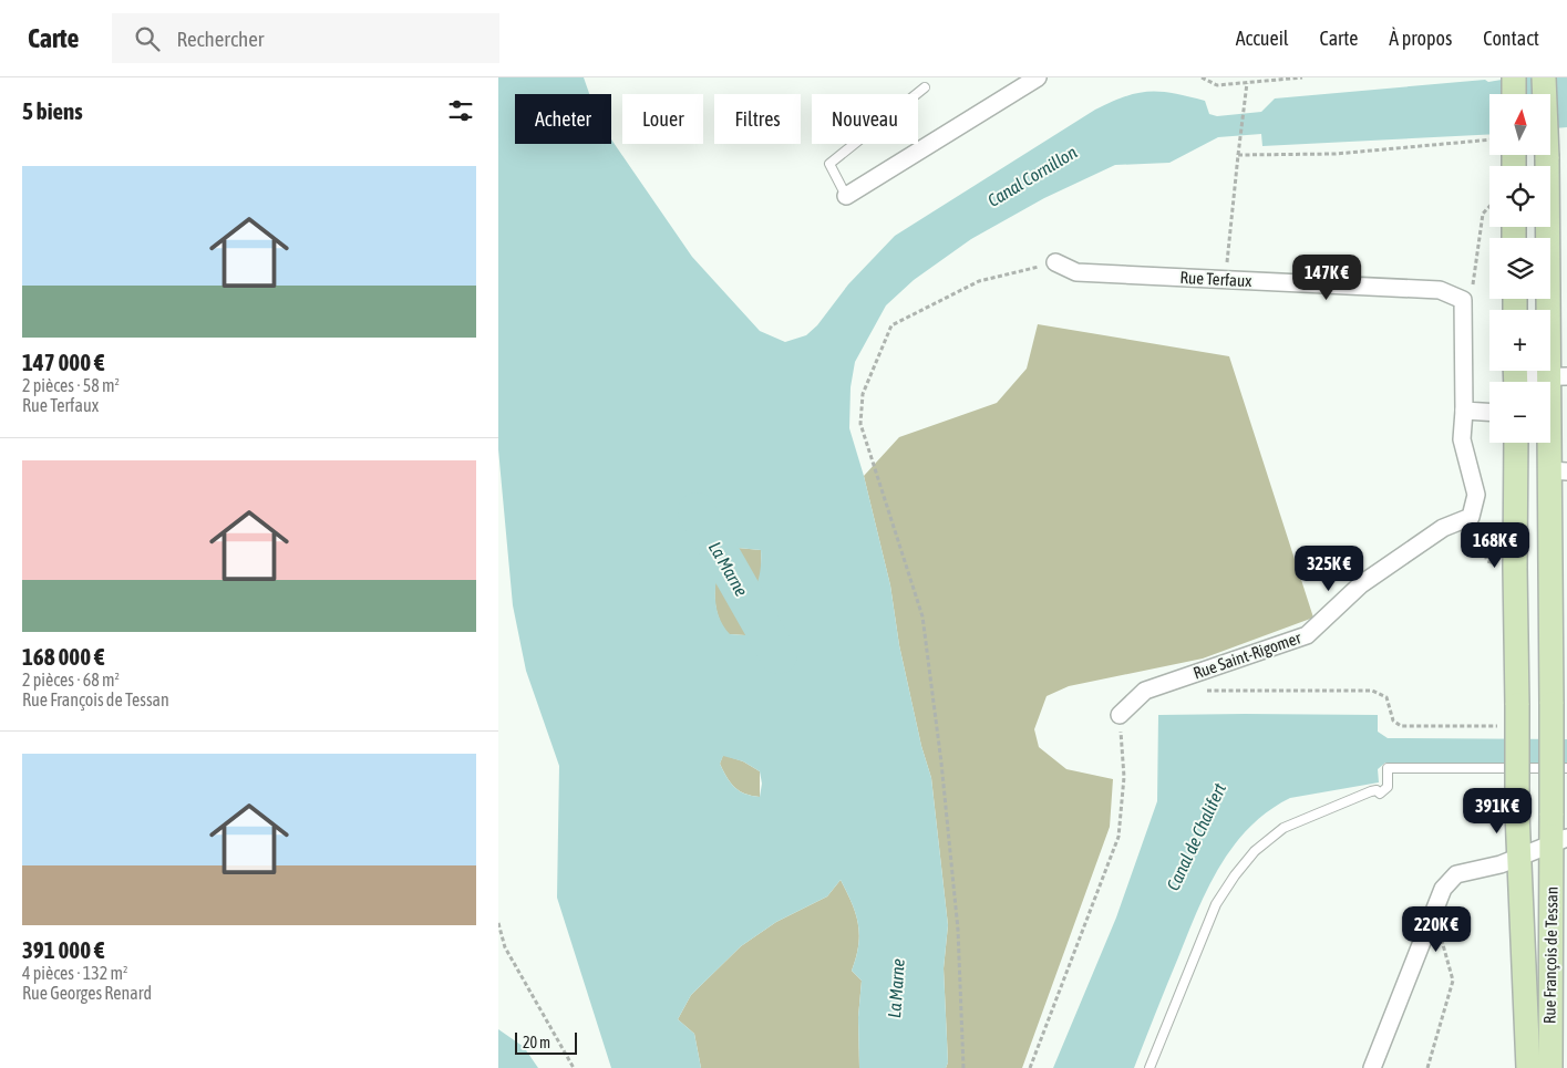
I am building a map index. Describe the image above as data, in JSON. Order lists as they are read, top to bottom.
{
  "streets": {
    "main road": ["Rue François de Tessan"],
    "street": ["Rue Terfaux", "Rue Saint-Rigomer"]
  },
  "water": ["Canal Cornillon", "La Marne", "Canal de Chalifert"],
  "scale_bar": "20 m",
  "north": "top",
  "page": {
    "header": "Carte",
    "search": "Rechercher",
    "nav": [
      "Accueil",
      "Carte",
      "À propos",
      "Contact"
    ],
    "heading": "5 biens",
    "map_buttons": ["+", "−"],
    "chip": [
      "Acheter",
      "Louer",
      "Filtres",
      "Nouveau"
    ],
    "list": [
      {
        "name": "147 000 €",
        "note": "2 pièces · 58 m² · Rue Terfaux"
      },
      {
        "name": "168 000 €",
        "note": "2 pièces · 68 m² · Rue François de Tessan"
      },
      {
        "name": "391 000 €",
        "note": "4 pièces · 132 m² · Rue Georges Renard"
      }
    ],
    "price": [
      "147K €",
      "168K €",
      "325K €",
      "391K €",
      "220K €"
    ],
    "scale": "20 m"
  }
}
